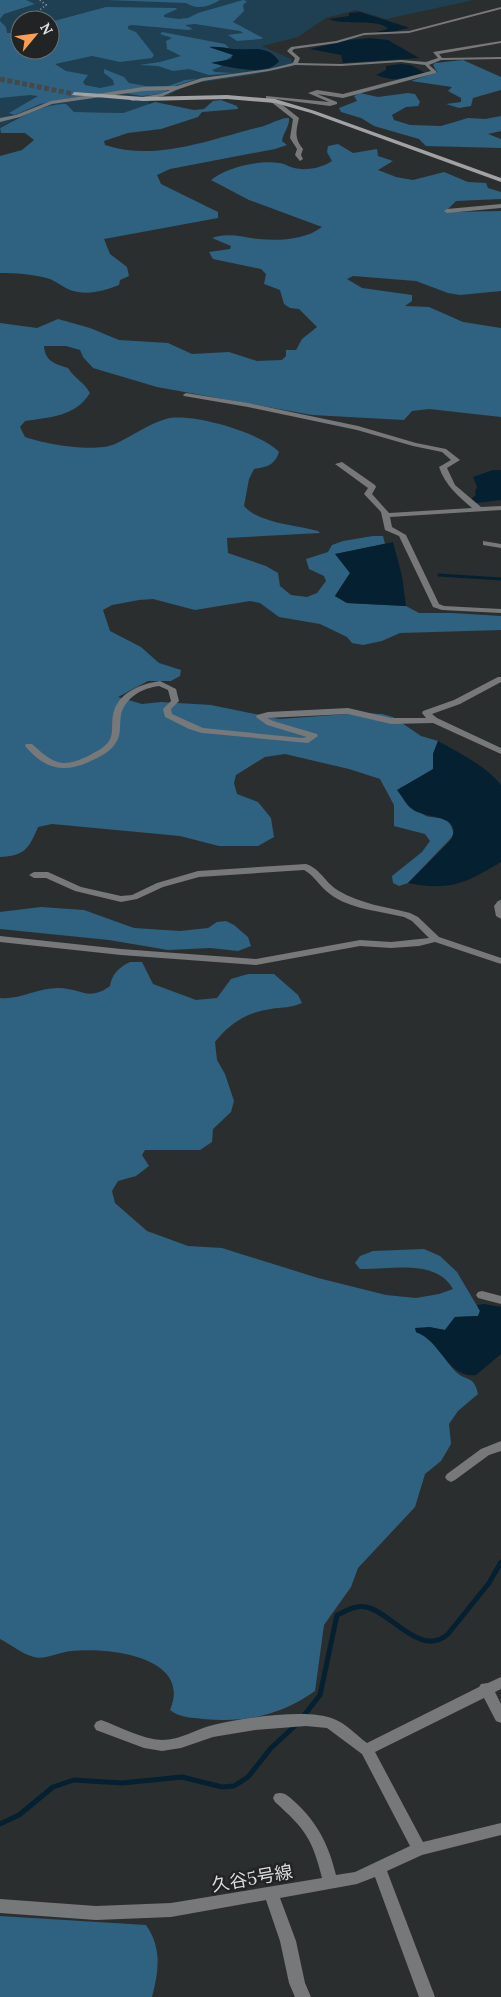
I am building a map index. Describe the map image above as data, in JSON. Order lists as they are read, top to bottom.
{
  "streets": {
    "street": ["久谷5号線"]
  },
  "north": "top right"
}
